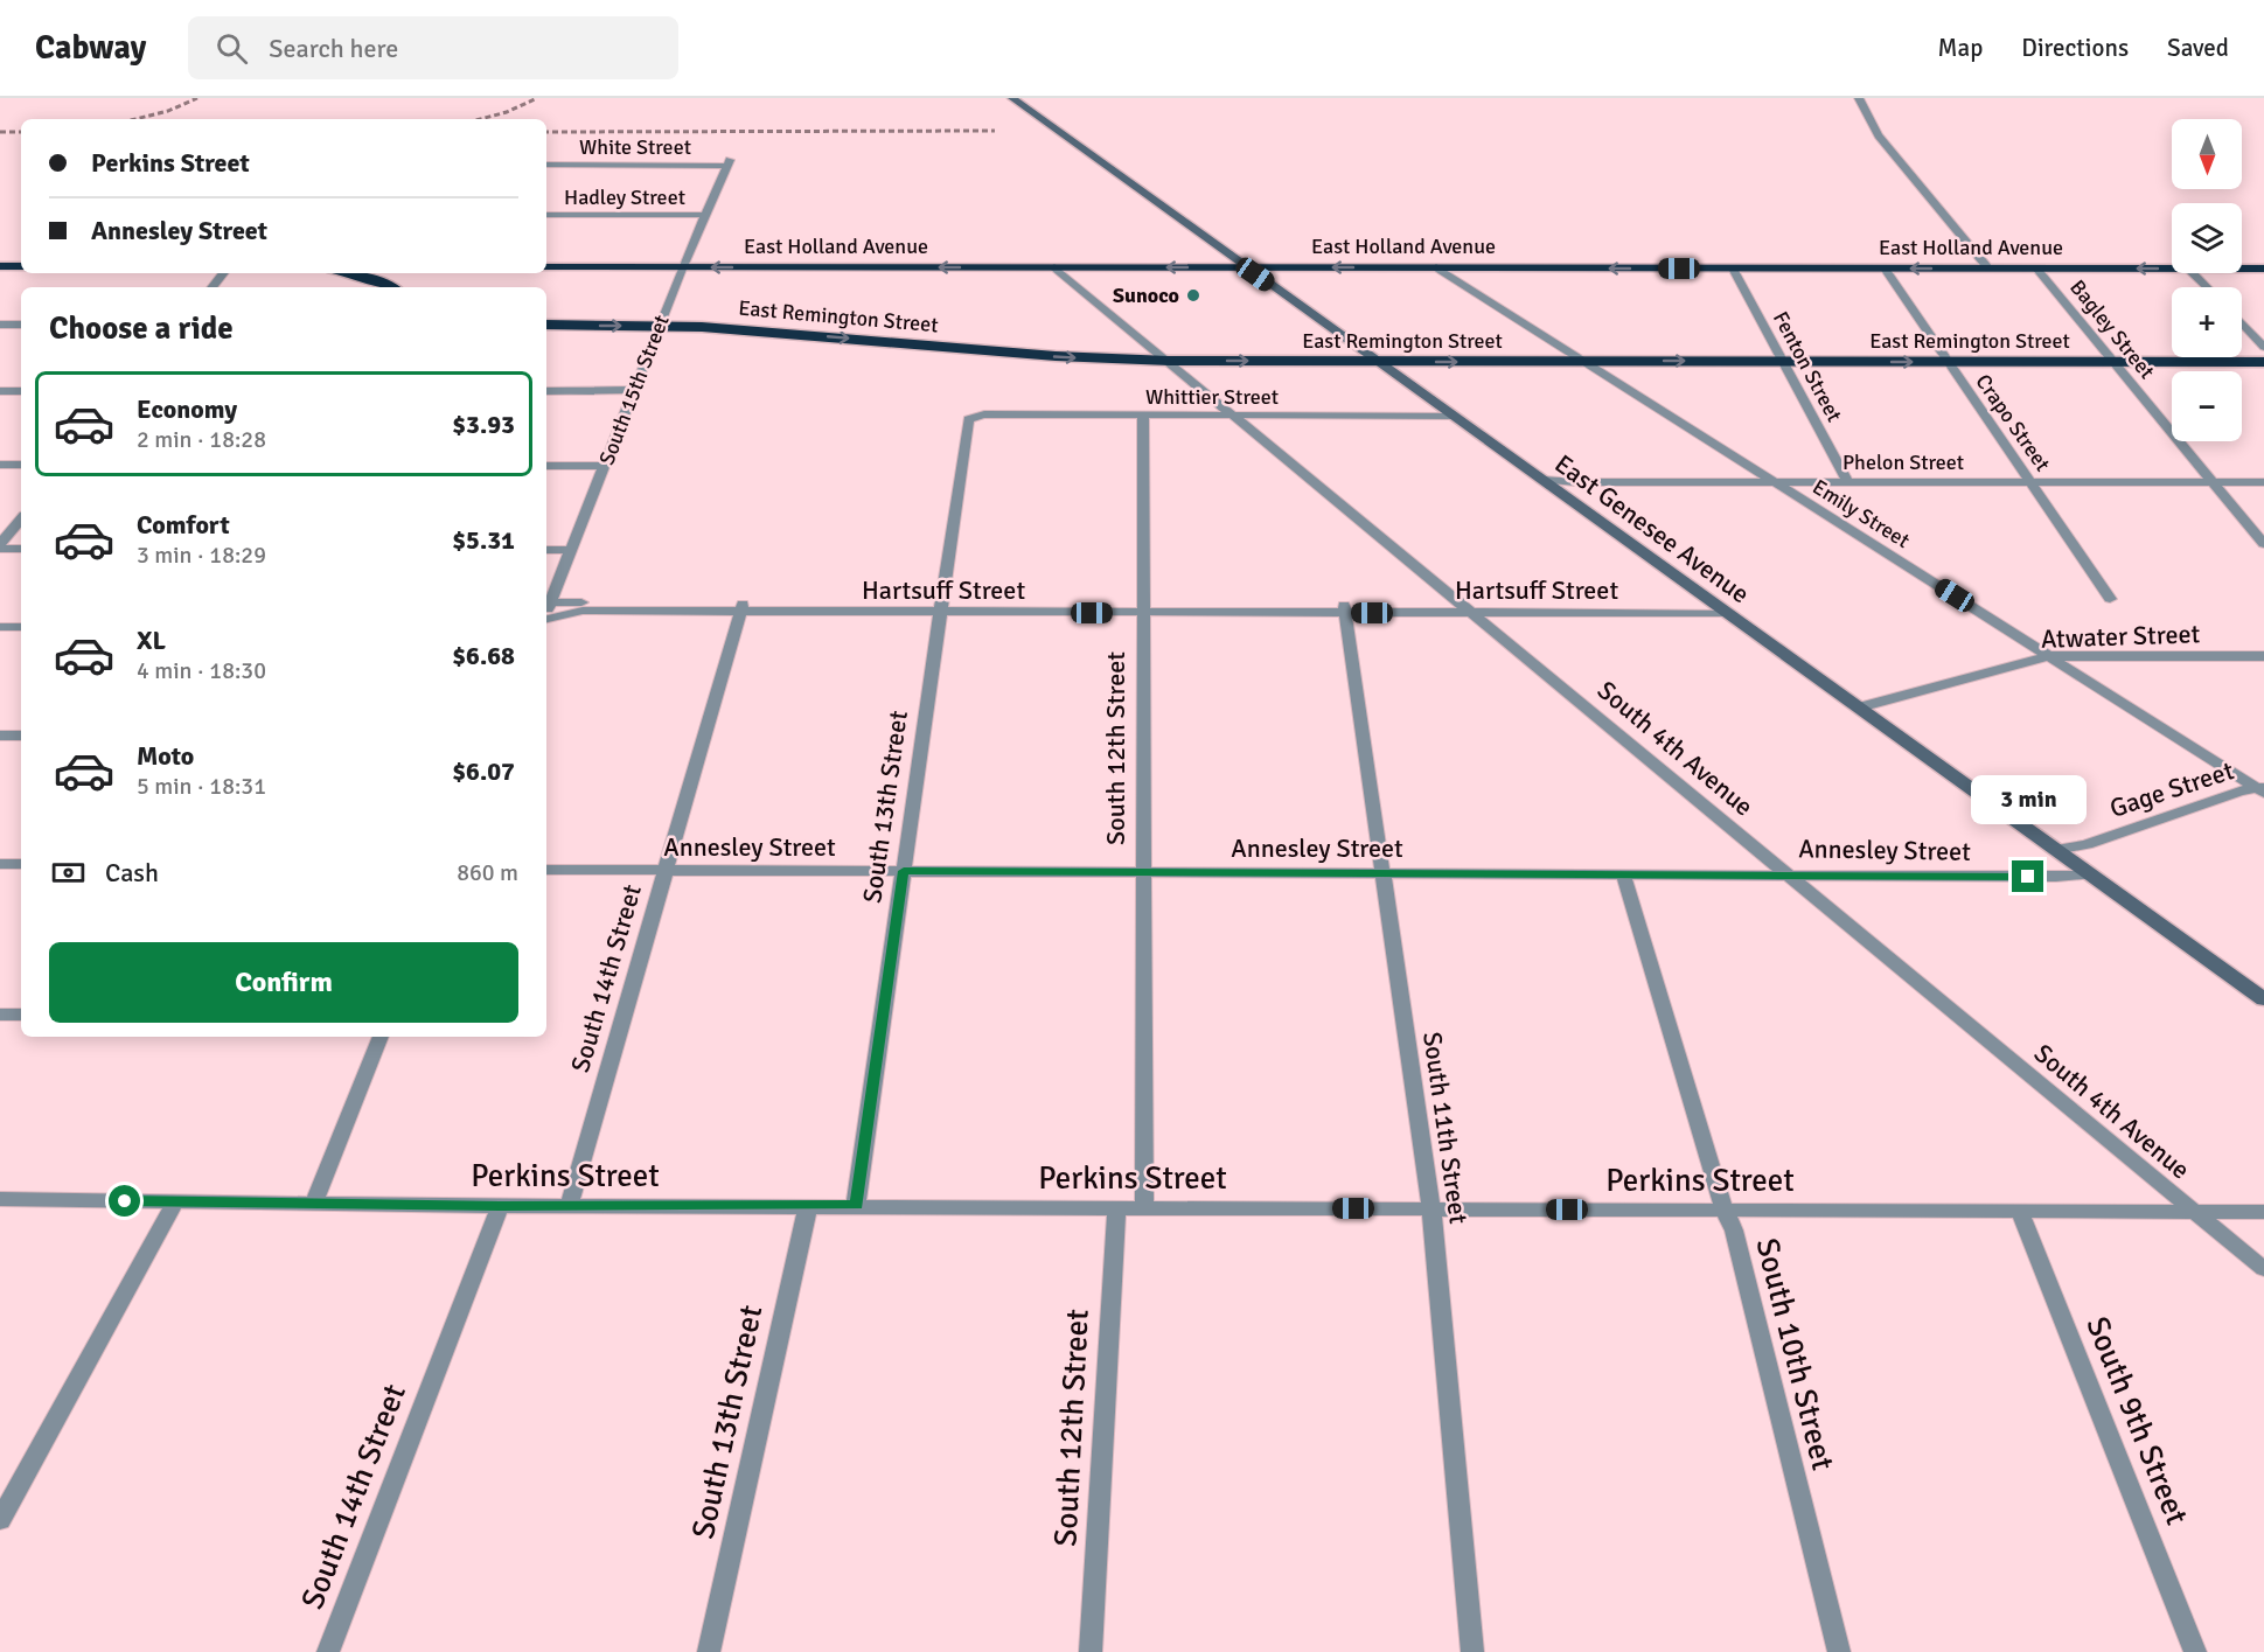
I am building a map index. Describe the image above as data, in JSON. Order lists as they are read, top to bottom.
{
  "streets": {
    "highway": ["East Holland Avenue", "East Remington Street"],
    "main road": ["East Genesee Avenue"],
    "street": [
      "White Street",
      "Hadley Street",
      "Bagley Street",
      "Fenton Street",
      "South 15th Street",
      "Whittier Street",
      "Crapo Street",
      "Phelon Street",
      "Emily Street",
      "Hartsuff Street",
      "Atwater Street",
      "South 12th Street",
      "South 4th Avenue",
      "Gage Street",
      "South 13th Street",
      "Annesley Street",
      "South 14th Street",
      "South 11th Street",
      "Perkins Street",
      "South 10th Street",
      "South 9th Street"
    ]
  },
  "crossings": [
    ["White Street", "South 15th Street"],
    ["Hadley Street", "South 15th Street"],
    ["East Holland Avenue", "Bagley Street"],
    ["East Holland Avenue", "Fenton Street"],
    ["East Holland Avenue", "South 15th Street"],
    ["East Holland Avenue", "Crapo Street"],
    ["East Holland Avenue", "Emily Street"],
    ["East Holland Avenue", "East Genesee Avenue"],
    ["East Holland Avenue", "South 4th Avenue"],
    ["East Remington Street", "Bagley Street"],
    ["East Remington Street", "Fenton Street"],
    ["East Remington Street", "South 15th Street"],
    ["East Remington Street", "Crapo Street"],
    ["East Remington Street", "Emily Street"],
    ["East Remington Street", "East Genesee Avenue"],
    ["East Remington Street", "South 4th Avenue"],
    ["Bagley Street", "Phelon Street"],
    ["Fenton Street", "Phelon Street"],
    ["South 15th Street", "Hartsuff Street"],
    ["Whittier Street", "East Genesee Avenue"],
    ["Whittier Street", "South 12th Street"],
    ["Whittier Street", "South 4th Avenue"],
    ["Whittier Street", "South 13th Street"],
    ["Crapo Street", "Phelon Street"],
    ["Phelon Street", "Emily Street"],
    ["Phelon Street", "East Genesee Avenue"],
    ["Emily Street", "Atwater Street"],
    ["Emily Street", "Gage Street"],
    ["East Genesee Avenue", "Hartsuff Street"],
    ["East Genesee Avenue", "Atwater Street"],
    ["East Genesee Avenue", "Gage Street"],
    ["East Genesee Avenue", "Annesley Street"],
    ["Hartsuff Street", "South 12th Street"],
    ["Hartsuff Street", "South 4th Avenue"],
    ["Hartsuff Street", "South 13th Street"],
    ["Hartsuff Street", "South 14th Street"],
    ["Hartsuff Street", "South 11th Street"],
    ["South 12th Street", "Annesley Street"],
    ["South 12th Street", "Perkins Street"],
    ["South 4th Avenue", "Annesley Street"],
    ["South 4th Avenue", "Perkins Street"],
    ["South 13th Street", "Annesley Street"],
    ["South 13th Street", "Perkins Street"],
    ["Annesley Street", "South 14th Street"],
    ["Annesley Street", "South 11th Street"],
    ["Annesley Street", "South 10th Street"],
    ["South 14th Street", "Perkins Street"],
    ["South 11th Street", "Perkins Street"],
    ["Perkins Street", "South 10th Street"],
    ["Perkins Street", "South 9th Street"]
  ],
  "one_way": ["East Holland Avenue", "East Remington Street"],
  "places": ["Sunoco"],
  "north": "bottom",
  "page": {
    "header": "Cabway",
    "search": "Search here",
    "nav": ["Map", "Directions", "Saved"],
    "map_buttons": ["+", "−"],
    "banner": ["Perkins Street", "Annesley Street"],
    "heading": "Choose a ride",
    "list": [
      {
        "name": "Economy",
        "note": "2 min · 18:28",
        "value": "$3.93"
      },
      {
        "name": "Comfort",
        "note": "3 min · 18:29",
        "value": "$5.31"
      },
      {
        "name": "XL",
        "note": "4 min · 18:30",
        "value": "$6.68"
      },
      {
        "name": "Moto",
        "note": "5 min · 18:31",
        "value": "$6.07"
      }
    ],
    "bubble": "3 min",
    "pay": ["Cash", "860 m"],
    "buttons": "Confirm"
  }
}
